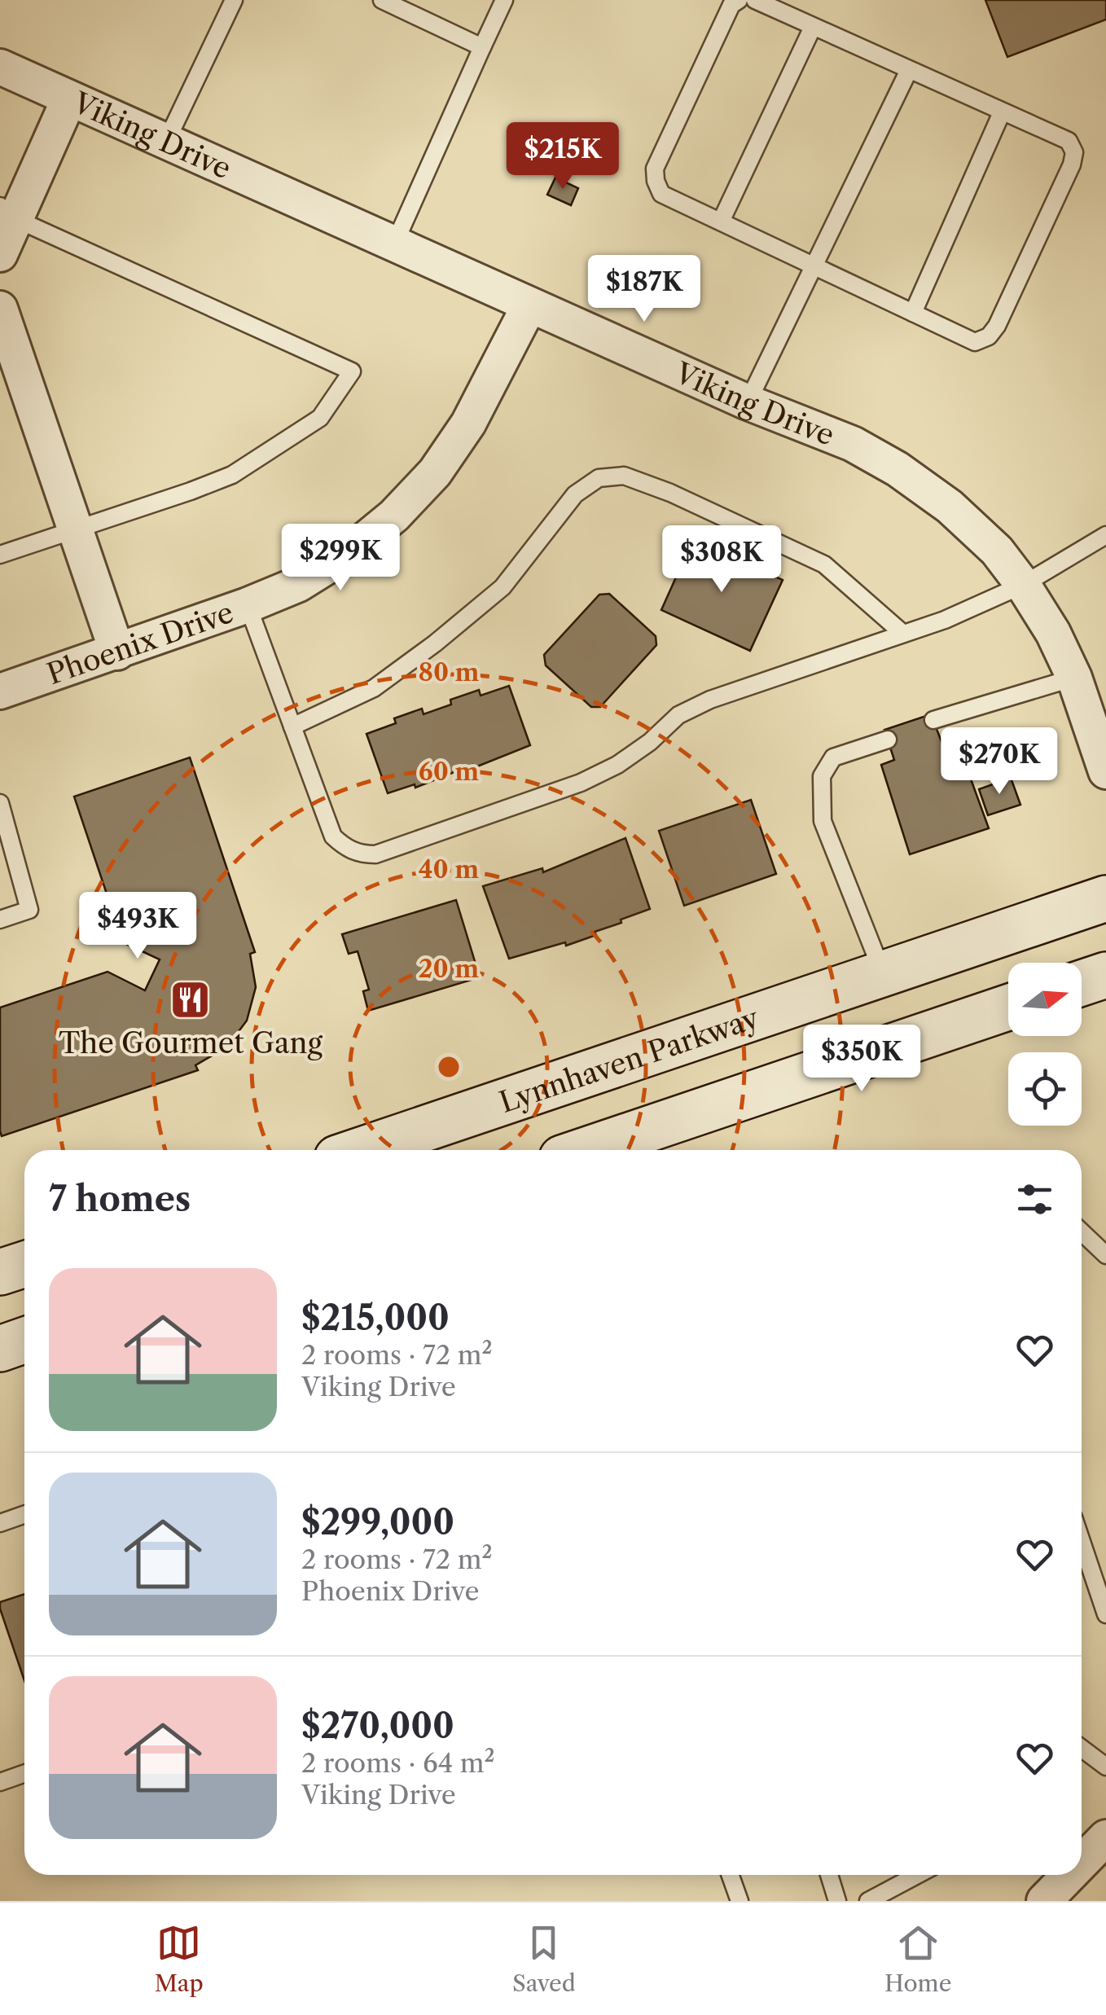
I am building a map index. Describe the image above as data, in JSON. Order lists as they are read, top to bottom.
{
  "streets": {
    "main road": ["Lynnhaven Parkway"],
    "street": ["Viking Drive", "Phoenix Drive"]
  },
  "crossings": [
    ["Viking Drive", "Phoenix Drive"]
  ],
  "places": {
    "restaurant": ["The Gourmet Gang"]
  },
  "north": "right",
  "page": {
    "price": [
      "$215K",
      "$187K",
      "$299K",
      "$308K",
      "$270K",
      "$493K",
      "$350K"
    ],
    "heading": "7 homes",
    "list": [
      {
        "name": "$215,000",
        "note": "2 rooms · 72 m² · Viking Drive"
      },
      {
        "name": "$299,000",
        "note": "2 rooms · 72 m² · Phoenix Drive"
      },
      {
        "name": "$270,000",
        "note": "2 rooms · 64 m² · Viking Drive"
      }
    ],
    "tabs": ["Map", "Saved", "Home"]
  },
  "rings": [
    "80 m",
    "60 m",
    "40 m",
    "20 m"
  ]
}
